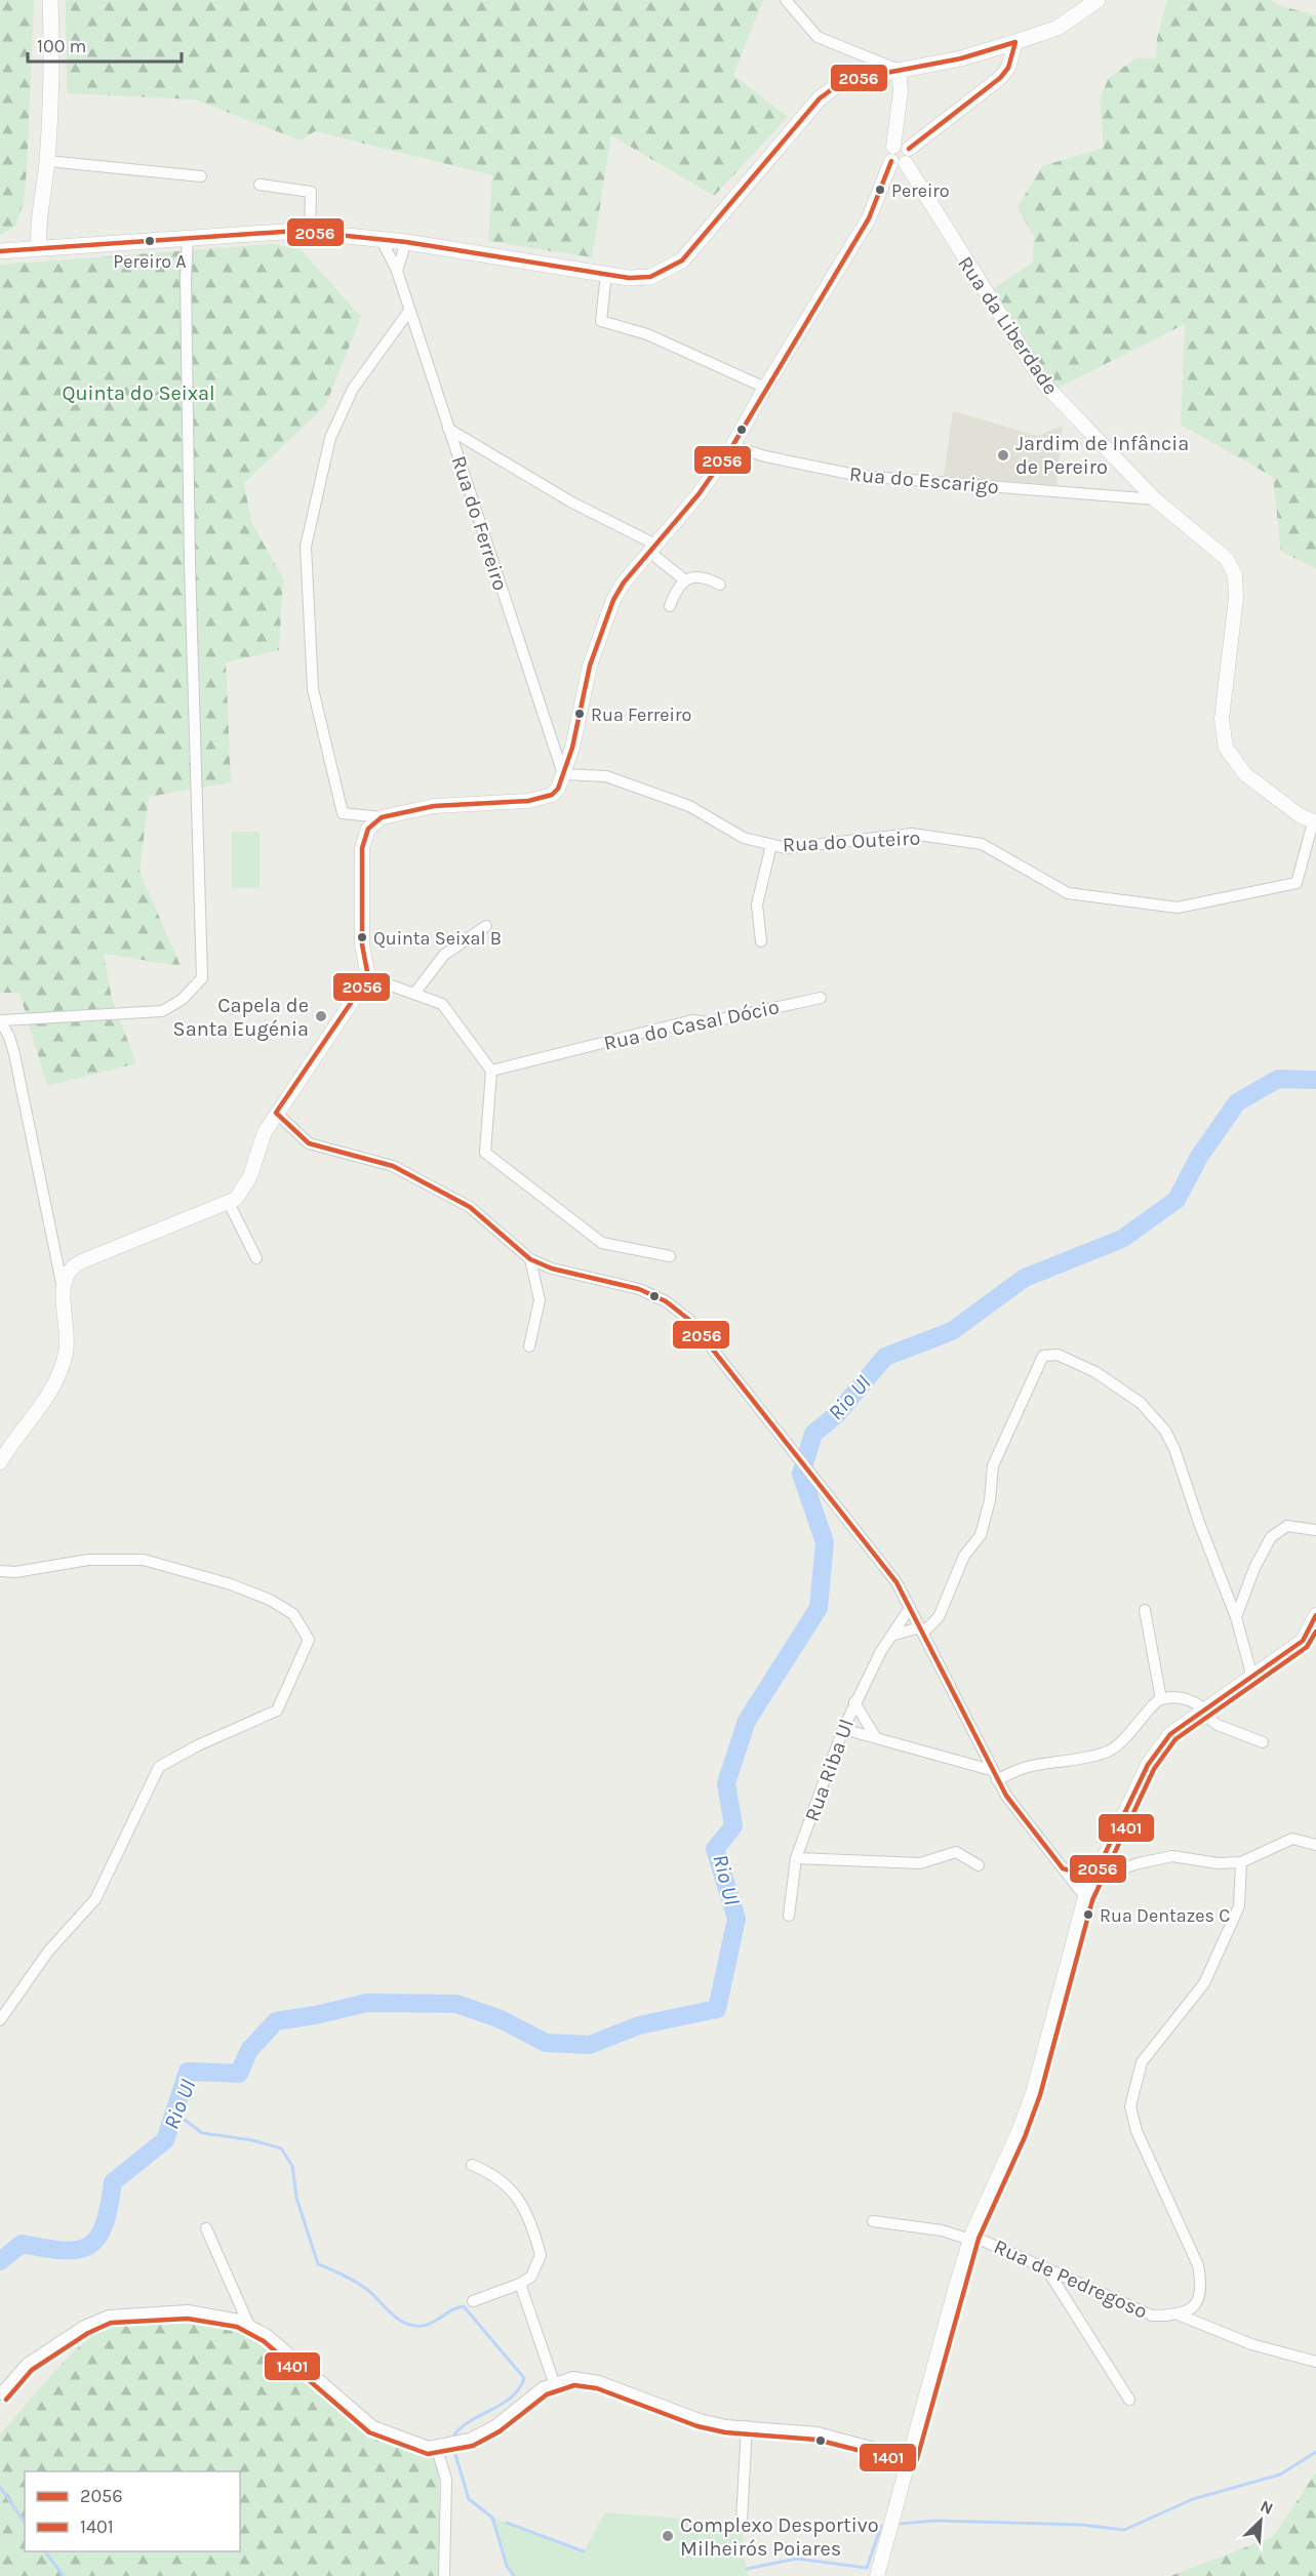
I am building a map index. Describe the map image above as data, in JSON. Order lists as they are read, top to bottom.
{
  "streets": {
    "street": [
      "Rua da Liberdade",
      "Rua do Escarigo",
      "Rua do Ferreiro",
      "Rua do Outeiro",
      "Rua do Casal Dócio",
      "Rua Riba Ul",
      "Rua de Pedregoso"
    ]
  },
  "crossings": [
    ["Rua da Liberdade", "Rua do Escarigo"],
    ["Rua da Liberdade", "Rua do Outeiro"],
    ["Rua do Ferreiro", "Rua do Outeiro"]
  ],
  "water": ["Rio Ul"],
  "parks": ["Quinta do Seixal"],
  "places": [
    "Pereiro",
    "Pereiro A",
    "Jardim de Infância de Pereiro",
    "Rua Ferreiro",
    "Quinta Seixal B",
    "Capela de Santa Eugénia",
    "Rua Dentazes C",
    "Complexo Desportivo Milheirós Poiares"
  ],
  "lines": ["transit line 2056", "transit line 1401"],
  "legend": ["2056", "1401"],
  "scale_bar": "100 m",
  "north": "top right"
}
